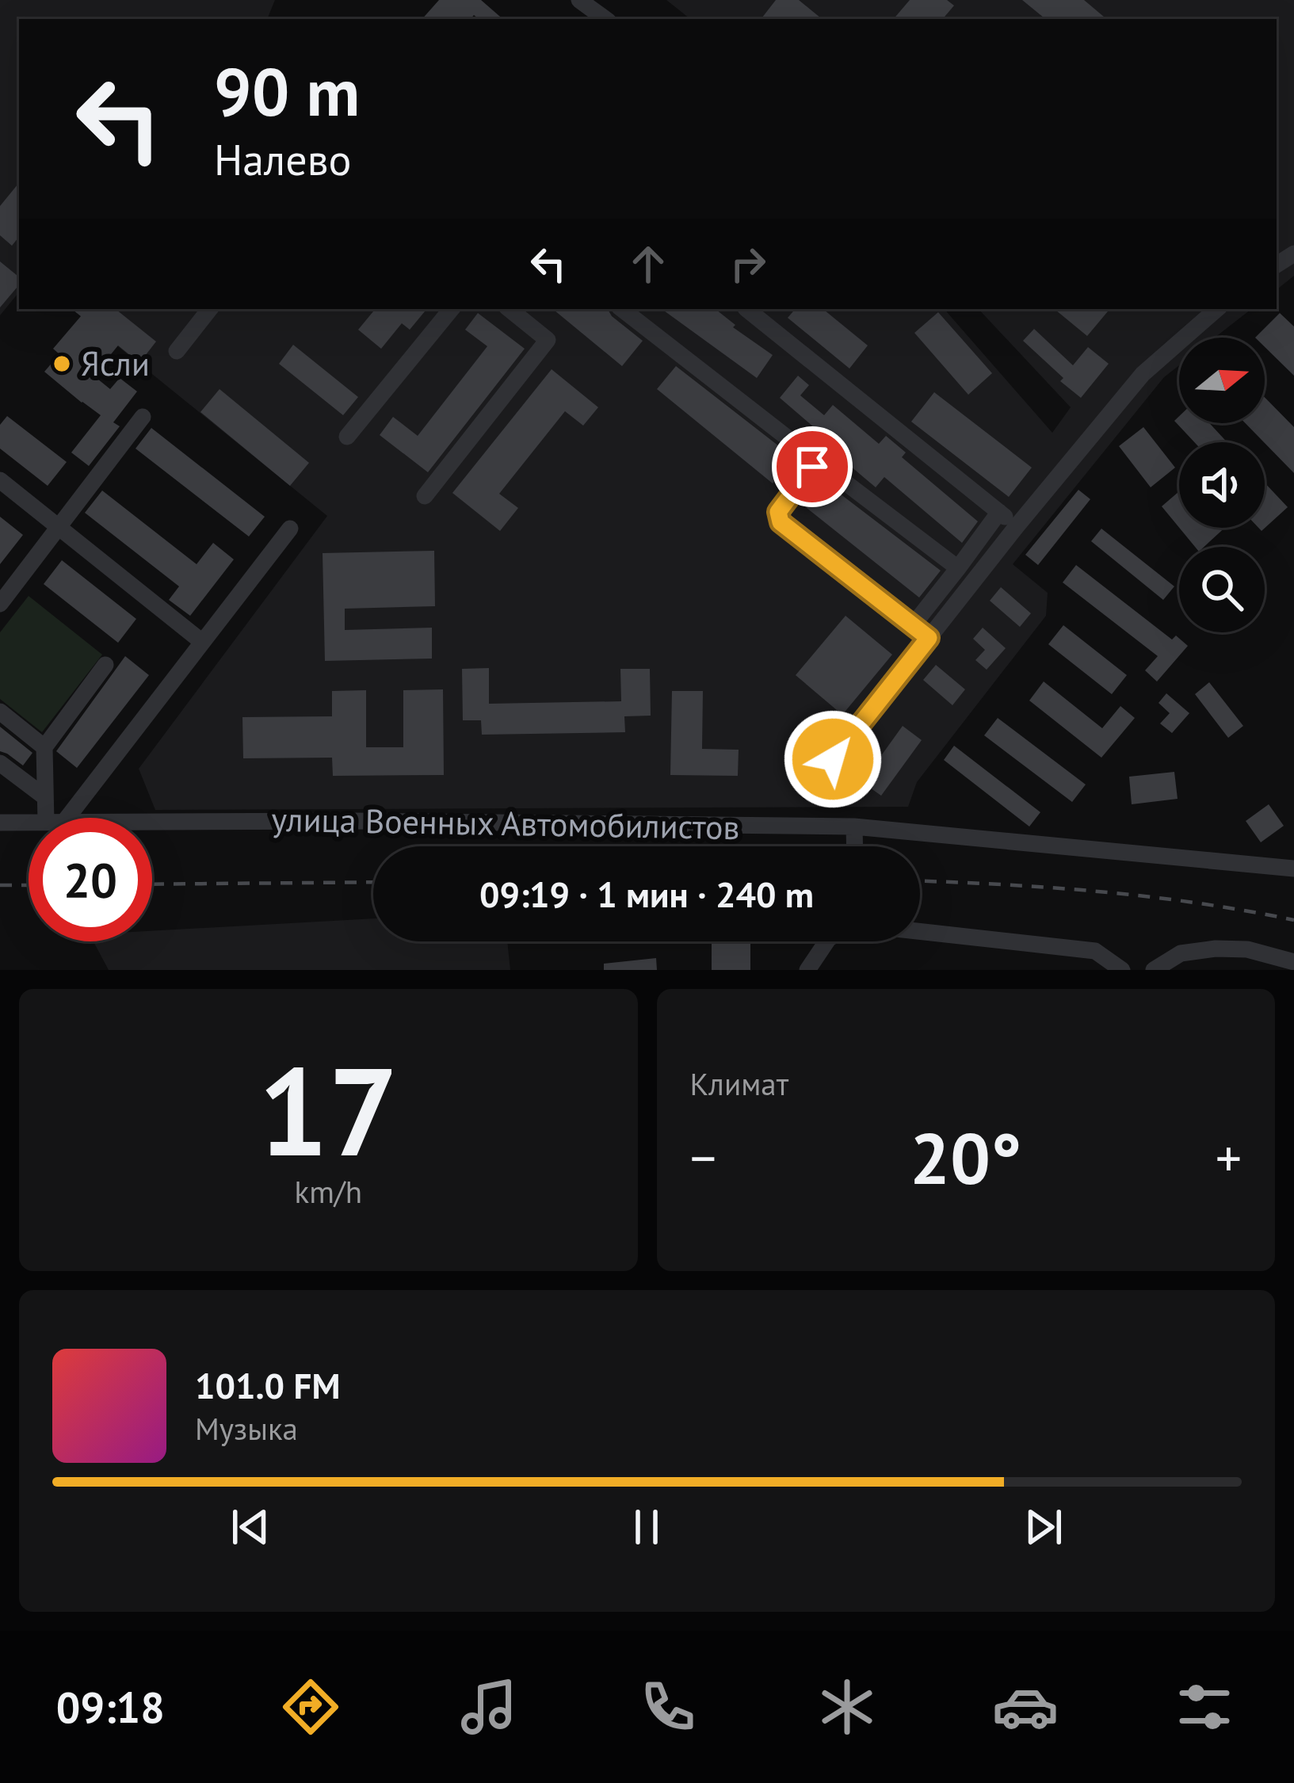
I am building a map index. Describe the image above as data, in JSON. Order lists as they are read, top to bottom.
{
  "streets": {
    "street": ["улица Военных Автомобилистов"]
  },
  "places": ["Ясли"],
  "north": "right",
  "page": {
    "turn": ["90 m", "Налево"],
    "limit": "20",
    "trip": "09:19 · 1 мин · 240 m",
    "tile": [
      ["17", "km/h"],
      "Климат"
    ],
    "heat": ["−", "20°", "+"],
    "song": ["101.0 FM", "Музыка"],
    "tabs": "09:18"
  }
}
